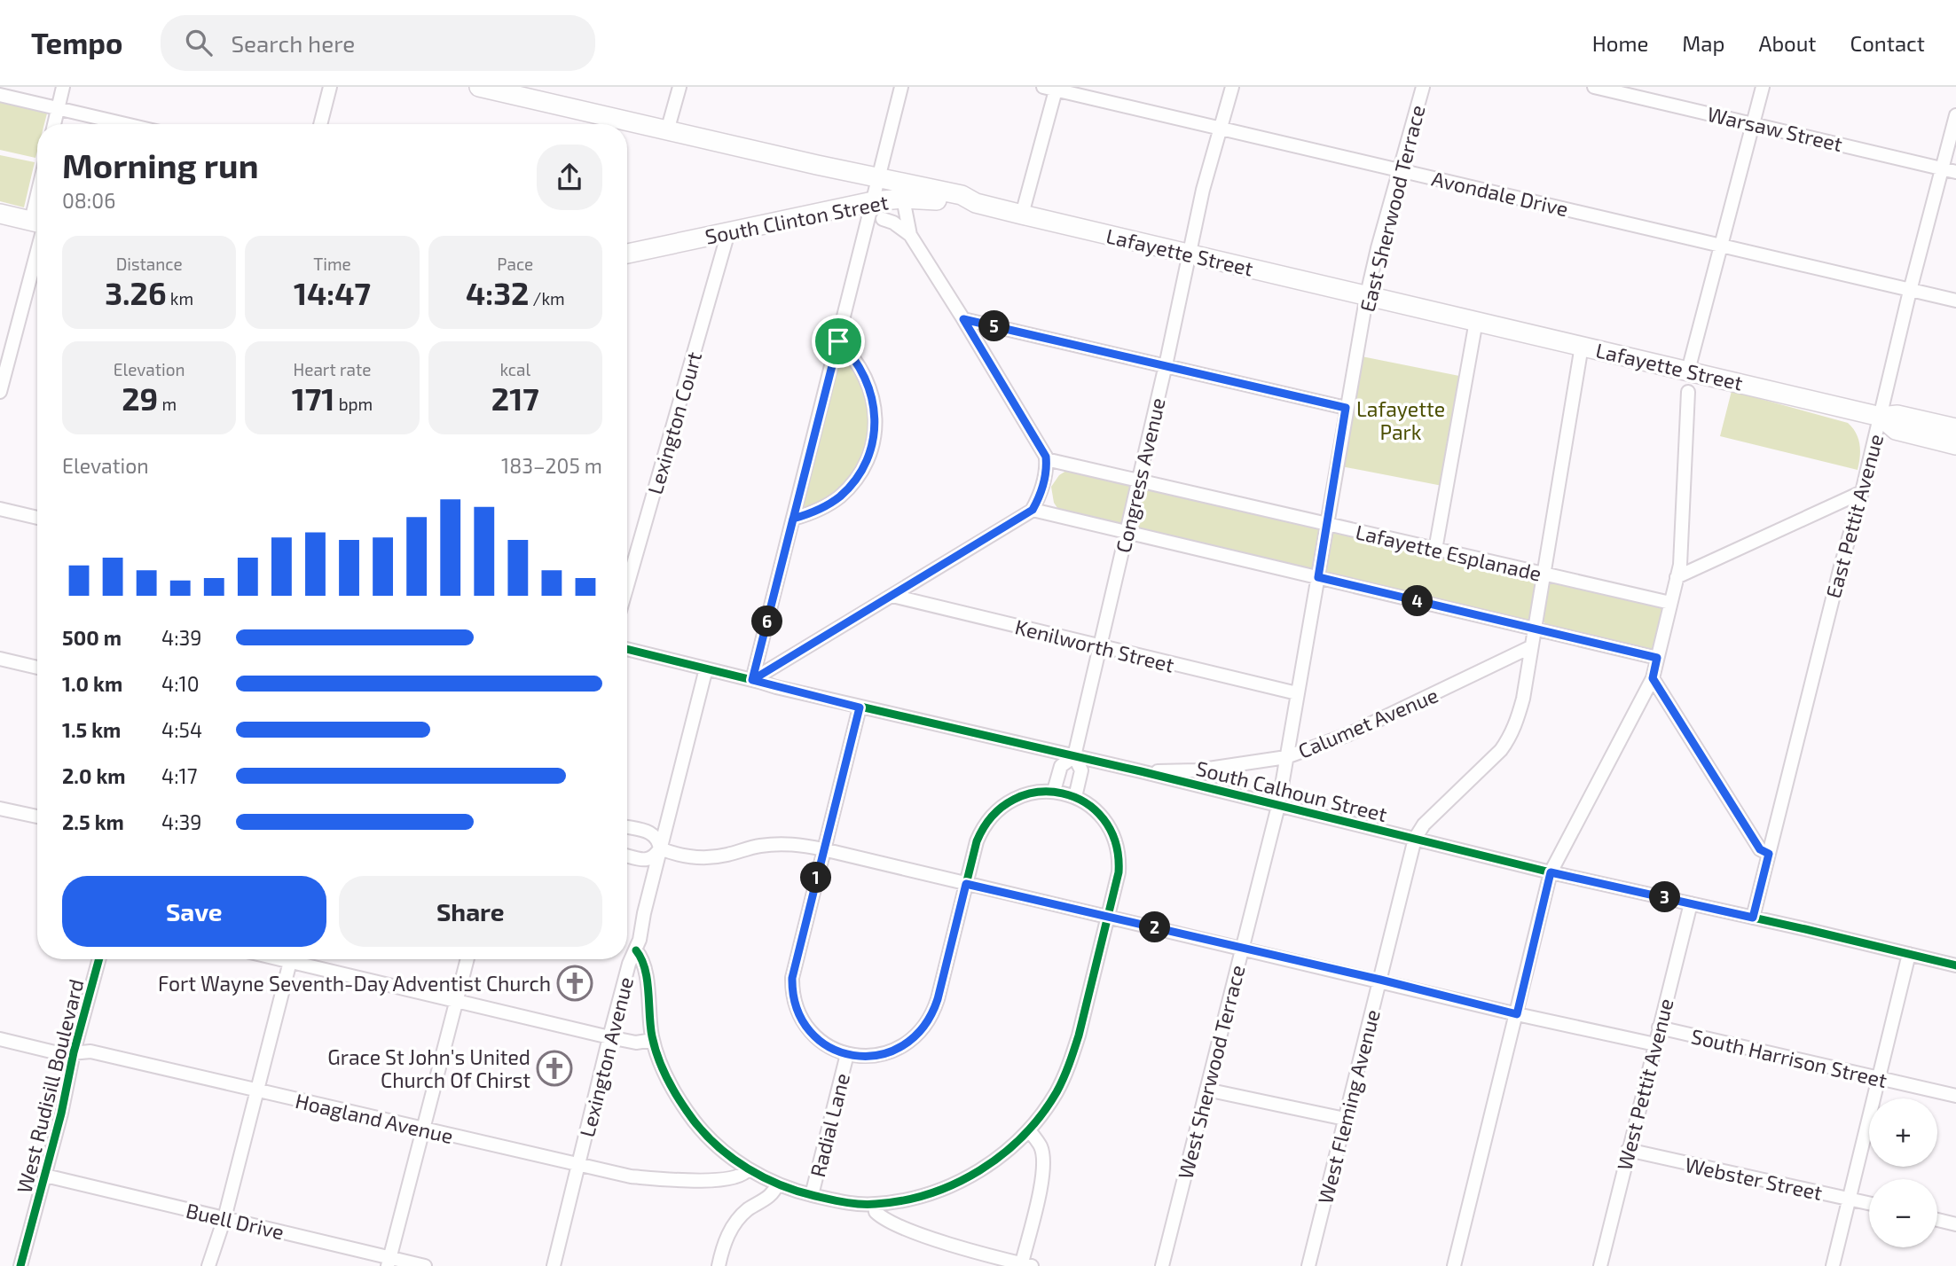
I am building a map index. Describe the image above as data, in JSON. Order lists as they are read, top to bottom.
{
  "streets": {
    "highway": ["South Clinton Street", "Lafayette Street"],
    "street": [
      "Warsaw Street",
      "Avondale Drive",
      "East Sherwood Terrace",
      "Lexington Court",
      "Congress Avenue",
      "East Pettit Avenue",
      "Lafayette Esplanade",
      "Kenilworth Street",
      "Calumet Avenue",
      "South Calhoun Street",
      "Lexington Avenue",
      "South Harrison Street",
      "West Sherwood Terrace",
      "West Pettit Avenue",
      "West Rudisill Boulevard",
      "West Fleming Avenue",
      "Hoagland Avenue",
      "Radial Lane",
      "Webster Street",
      "Buell Drive"
    ]
  },
  "crossings": [
    ["Warsaw Street", "East Pettit Avenue"],
    ["Avondale Drive", "East Sherwood Terrace"],
    ["Avondale Drive", "Congress Avenue"],
    ["Avondale Drive", "East Pettit Avenue"],
    ["East Sherwood Terrace", "Lafayette Street"],
    ["East Sherwood Terrace", "Lafayette Esplanade"],
    ["East Sherwood Terrace", "Kenilworth Street"],
    ["East Sherwood Terrace", "Calumet Avenue"],
    ["East Sherwood Terrace", "South Calhoun Street"],
    ["East Sherwood Terrace", "West Sherwood Terrace"],
    ["South Clinton Street", "Lafayette Street"],
    ["South Clinton Street", "Lexington Court"],
    ["Lafayette Street", "Congress Avenue"],
    ["Lafayette Street", "East Pettit Avenue"],
    ["Congress Avenue", "Lafayette Esplanade"],
    ["Congress Avenue", "Kenilworth Street"],
    ["Congress Avenue", "South Calhoun Street"],
    ["East Pettit Avenue", "South Calhoun Street"],
    ["Calumet Avenue", "South Calhoun Street"],
    ["South Calhoun Street", "Lexington Avenue"],
    ["South Calhoun Street", "West Sherwood Terrace"],
    ["South Calhoun Street", "West Pettit Avenue"],
    ["South Calhoun Street", "West Fleming Avenue"],
    ["Lexington Avenue", "Hoagland Avenue"],
    ["South Harrison Street", "West Pettit Avenue"],
    ["West Pettit Avenue", "Webster Street"],
    ["West Rudisill Boulevard", "Hoagland Avenue"],
    ["West Rudisill Boulevard", "Buell Drive"]
  ],
  "parks": ["Lafayette Park"],
  "places": {
    "church": ["Fort Wayne Seventh-Day Adventist Church", "Grace St John's United Church Of Chirst"]
  },
  "page": {
    "header": "Tempo",
    "search": "Search here",
    "nav": [
      "Home",
      "Map",
      "About",
      "Contact"
    ],
    "heading": ["Morning run", "08:06"],
    "stats": [
      ["Distance", "3.26 km"],
      ["Time", "14:47"],
      ["Pace", "4:32 /km"],
      ["Elevation", "29 m"],
      ["Heart rate", "171 bpm"],
      ["kcal", "217"]
    ],
    "pins": [
      "5",
      "4",
      "6",
      "1",
      "3",
      "2"
    ],
    "chart": ["Elevation", "183–205 m"],
    "list": [
      {
        "name": "500 m",
        "note": "4:39"
      },
      {
        "name": "1.0 km",
        "note": "4:10"
      },
      {
        "name": "1.5 km",
        "note": "4:54"
      },
      {
        "name": "2.0 km",
        "note": "4:17"
      },
      {
        "name": "2.5 km",
        "note": "4:39"
      }
    ],
    "buttons": ["Save", "Share"],
    "map_buttons": ["+", "−"]
  }
}
